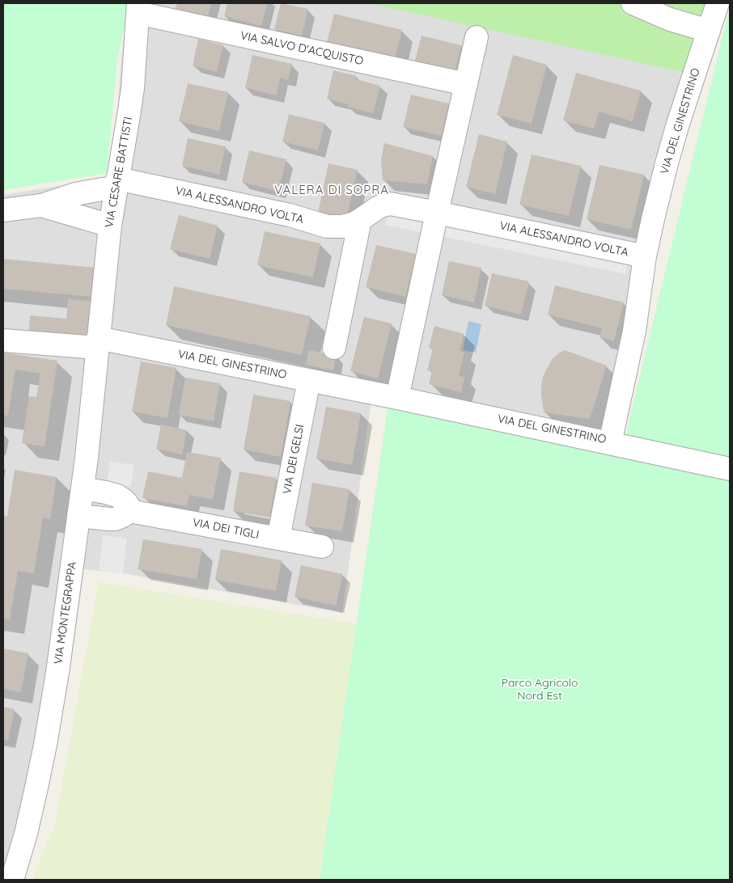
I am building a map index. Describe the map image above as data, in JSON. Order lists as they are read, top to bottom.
{
  "streets": {
    "street": [
      "VIA SALVO D'ACQUISTO",
      "VIA DEL GINESTRINO",
      "VIA CESARE BATTISTI",
      "VIA ALESSANDRO VOLTA",
      "VIA DEI GELSI",
      "VIA DEI TIGLI",
      "VIA MONTEGRAPPA"
    ]
  },
  "crossings": [
    ["VIA SALVO D'ACQUISTO", "VIA CESARE BATTISTI"],
    ["VIA DEL GINESTRINO", "VIA CESARE BATTISTI"],
    ["VIA DEL GINESTRINO", "VIA ALESSANDRO VOLTA"],
    ["VIA DEL GINESTRINO", "VIA DEI GELSI"],
    ["VIA DEL GINESTRINO", "VIA MONTEGRAPPA"],
    ["VIA CESARE BATTISTI", "VIA ALESSANDRO VOLTA"],
    ["VIA CESARE BATTISTI", "VIA MONTEGRAPPA"],
    ["VIA DEI GELSI", "VIA DEI TIGLI"]
  ],
  "districts": ["VALERA DI SOPRA"],
  "parks": ["Parco Agricolo Nord Est"]
}
